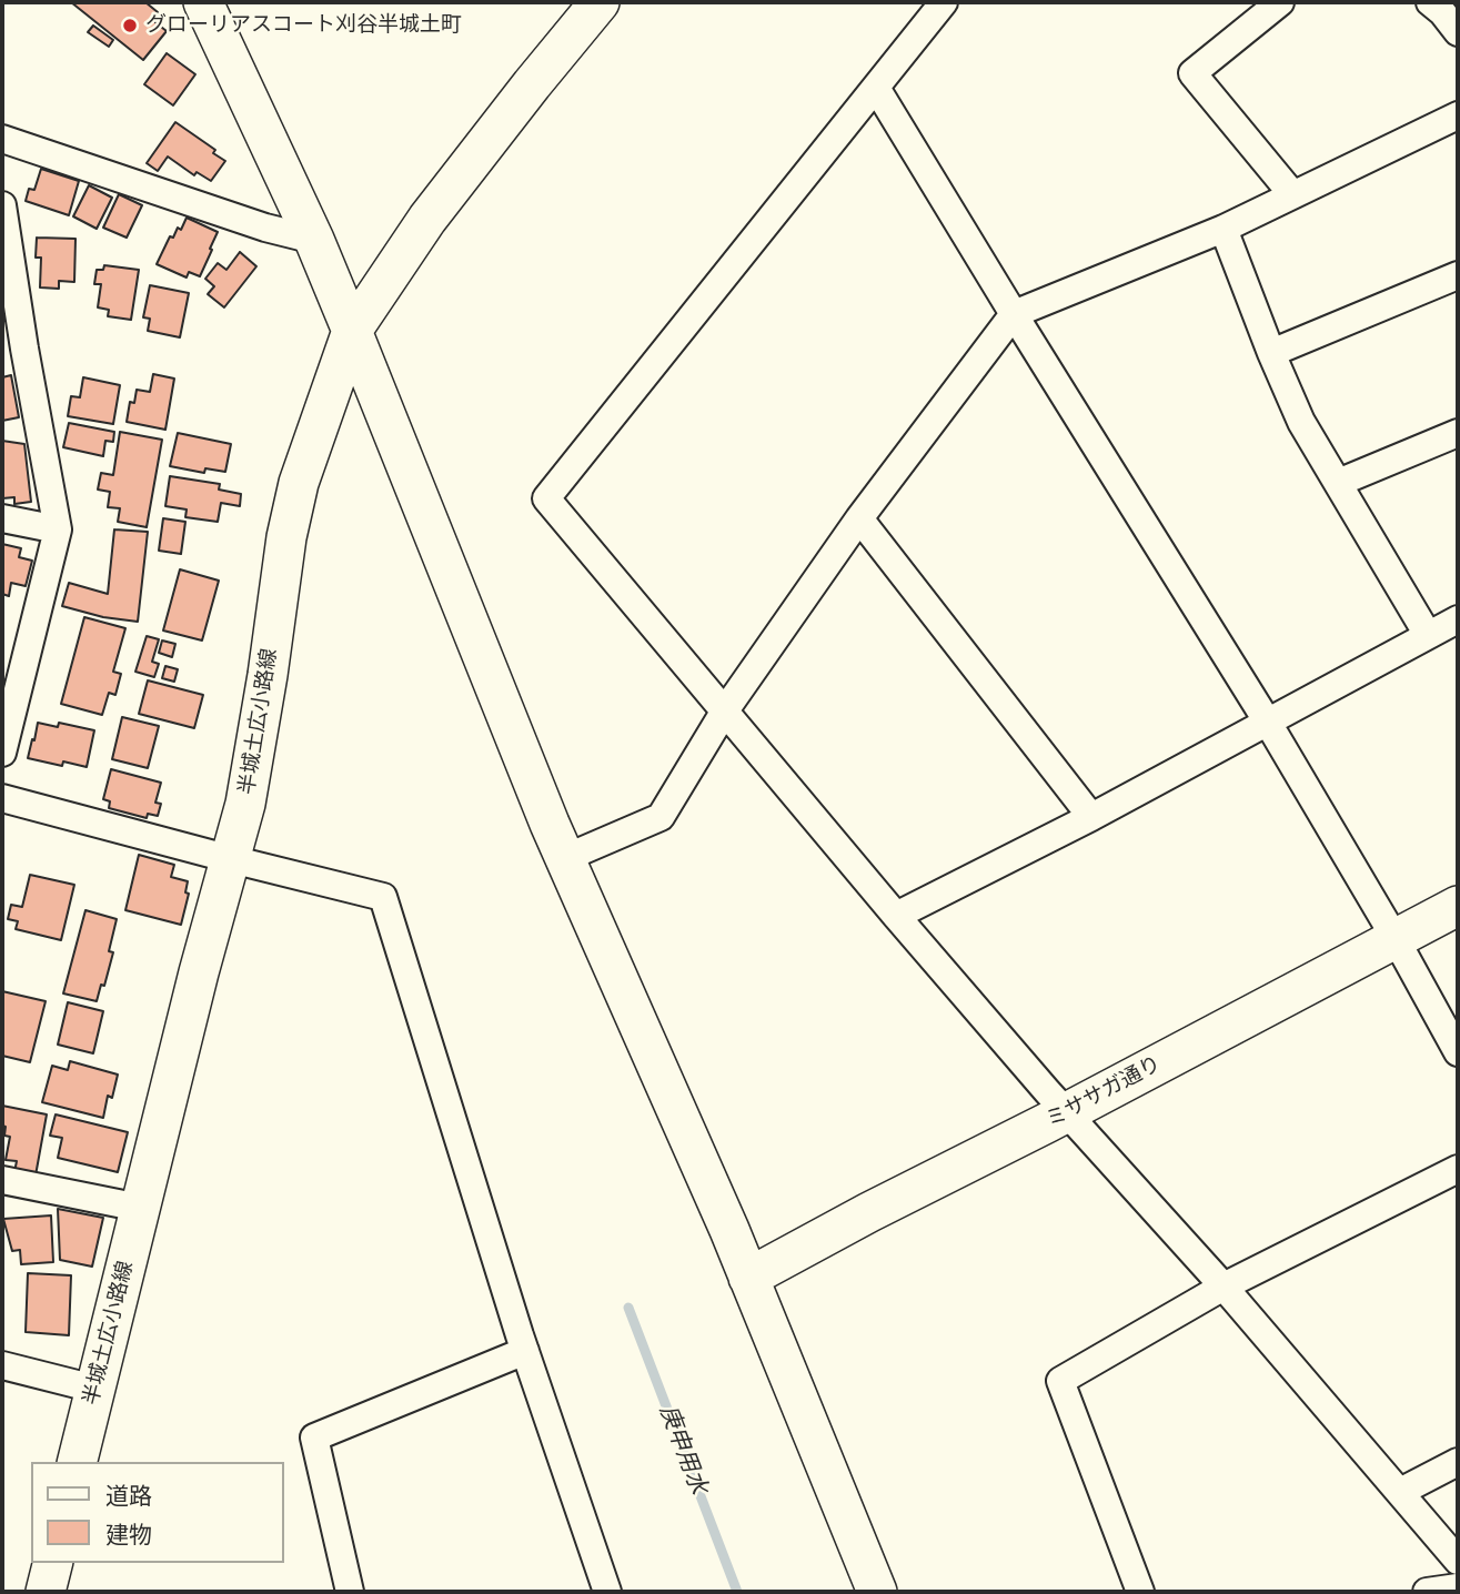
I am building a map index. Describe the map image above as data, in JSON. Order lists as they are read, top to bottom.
{
  "streets": {
    "street": ["半城土広小路線", "ミササガ通り"]
  },
  "water": ["庚申用水"],
  "places": ["グローリアスコート刈谷半城土町"],
  "legend": ["道路", "建物"]
}
